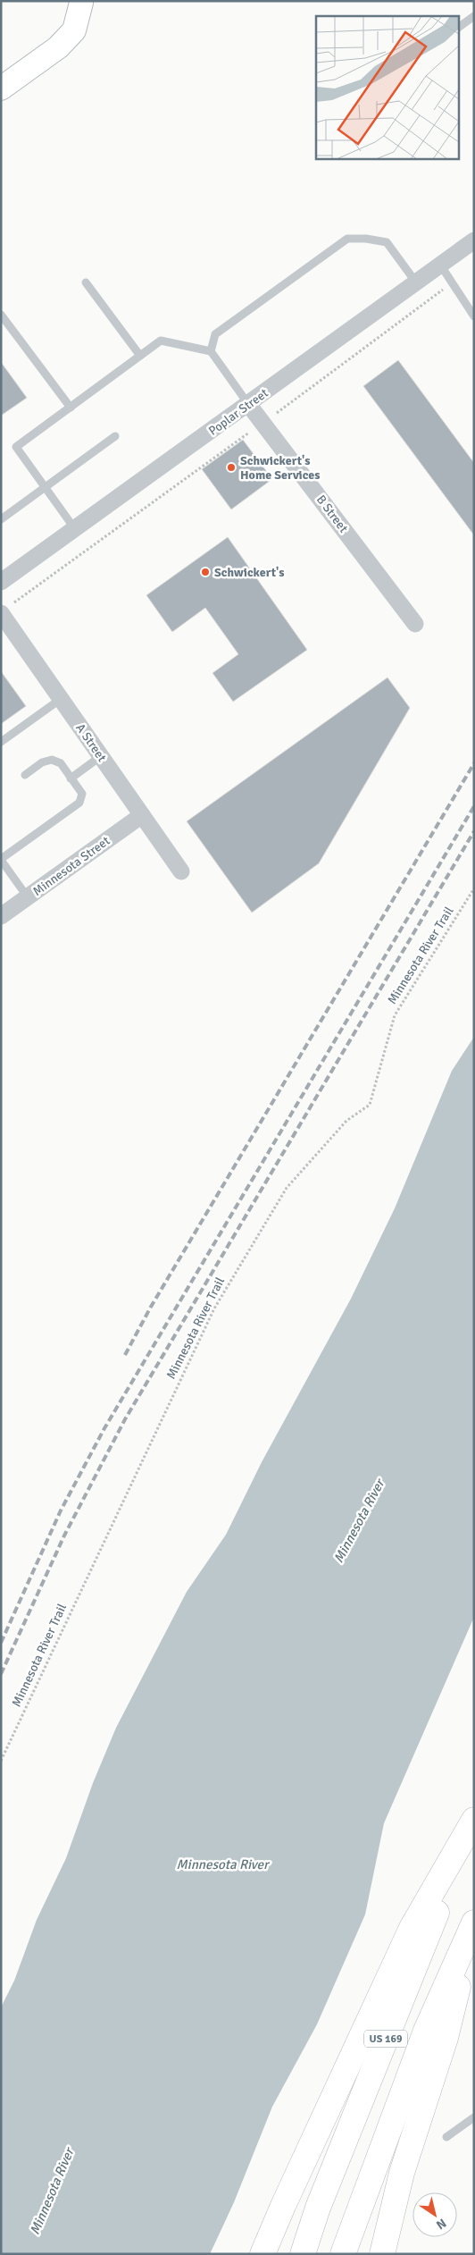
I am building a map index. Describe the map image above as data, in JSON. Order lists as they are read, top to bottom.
{
  "streets": {
    "highway": ["US 169"],
    "street": [
      "Poplar Street",
      "B Street",
      "A Street",
      "Minnesota Street"
    ],
    "path": ["Minnesota River Trail"]
  },
  "crossings": [
    ["Poplar Street", "B Street"],
    ["A Street", "Minnesota Street"]
  ],
  "water": ["Minnesota River"],
  "places": ["Schwickert's Home Services", "Schwickert's"],
  "north": "bottom right"
}
